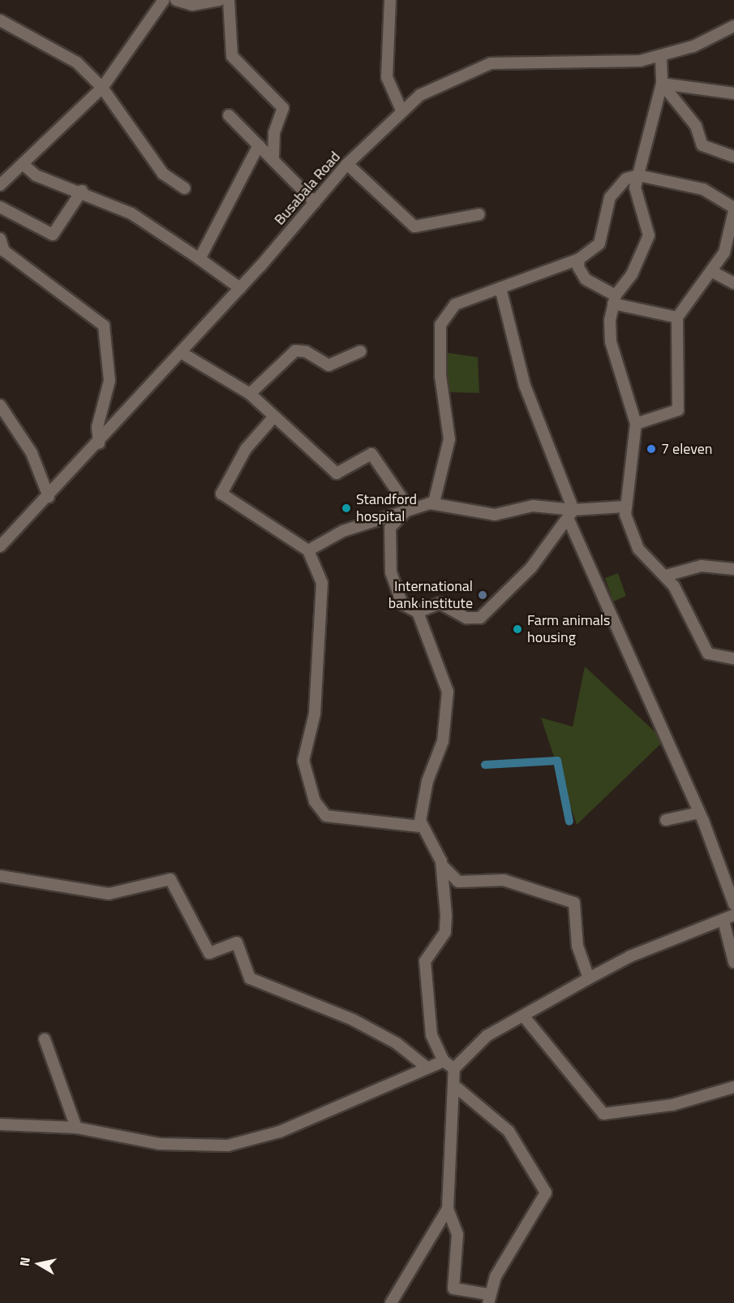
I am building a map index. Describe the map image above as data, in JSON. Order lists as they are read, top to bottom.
{
  "streets": {
    "street": ["Busabala Road"]
  },
  "places": [
    "7 eleven",
    "Standford hospital",
    "International bank institute",
    "Farm animals housing"
  ],
  "north": "left"
}
